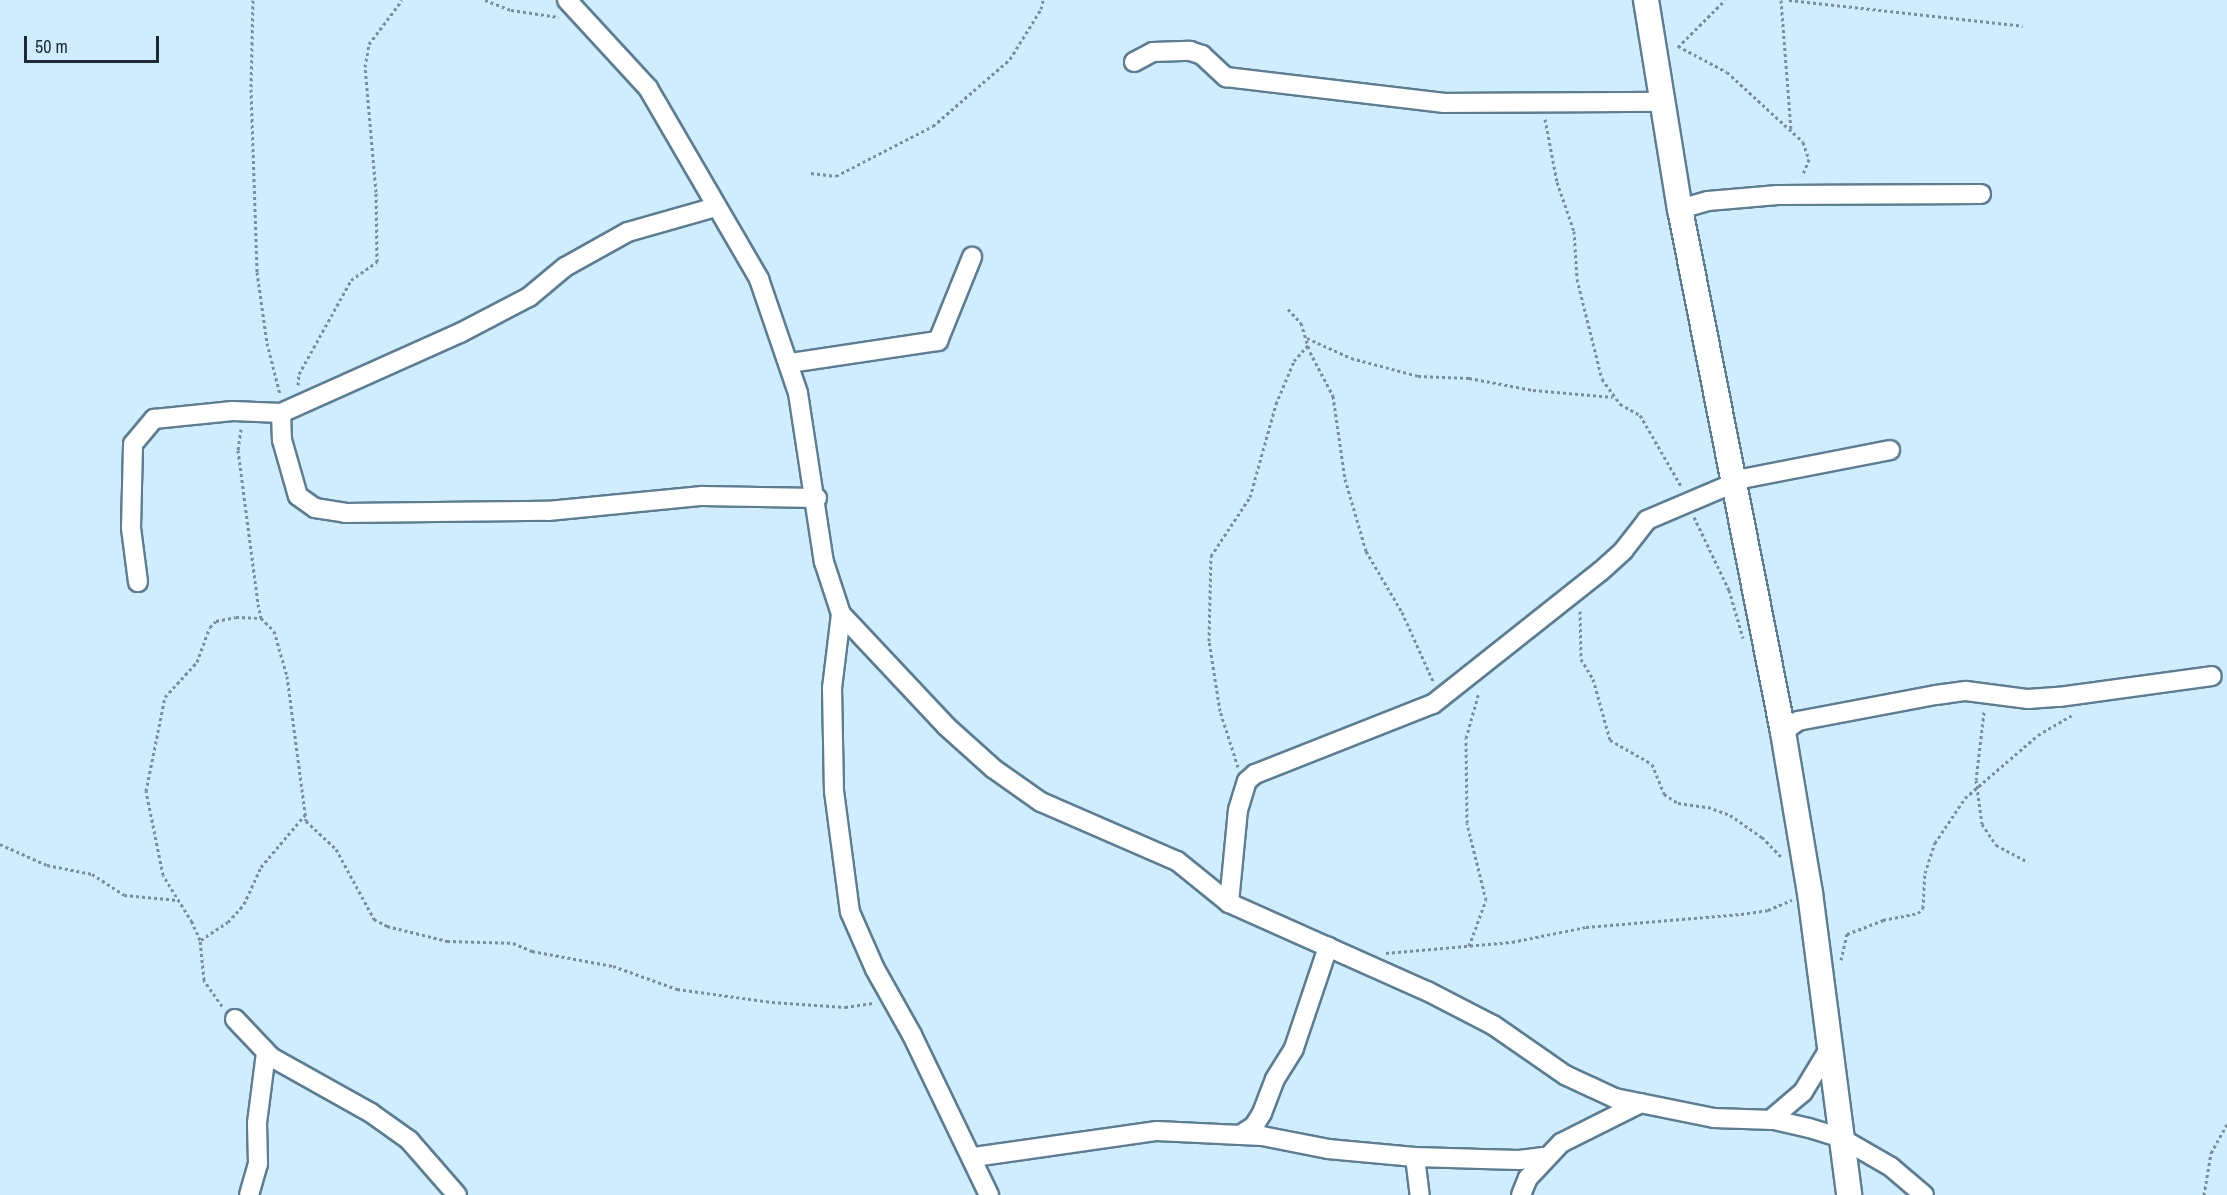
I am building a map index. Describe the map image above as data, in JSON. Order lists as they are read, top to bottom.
{
  "scale_bar": "50 m"
}
